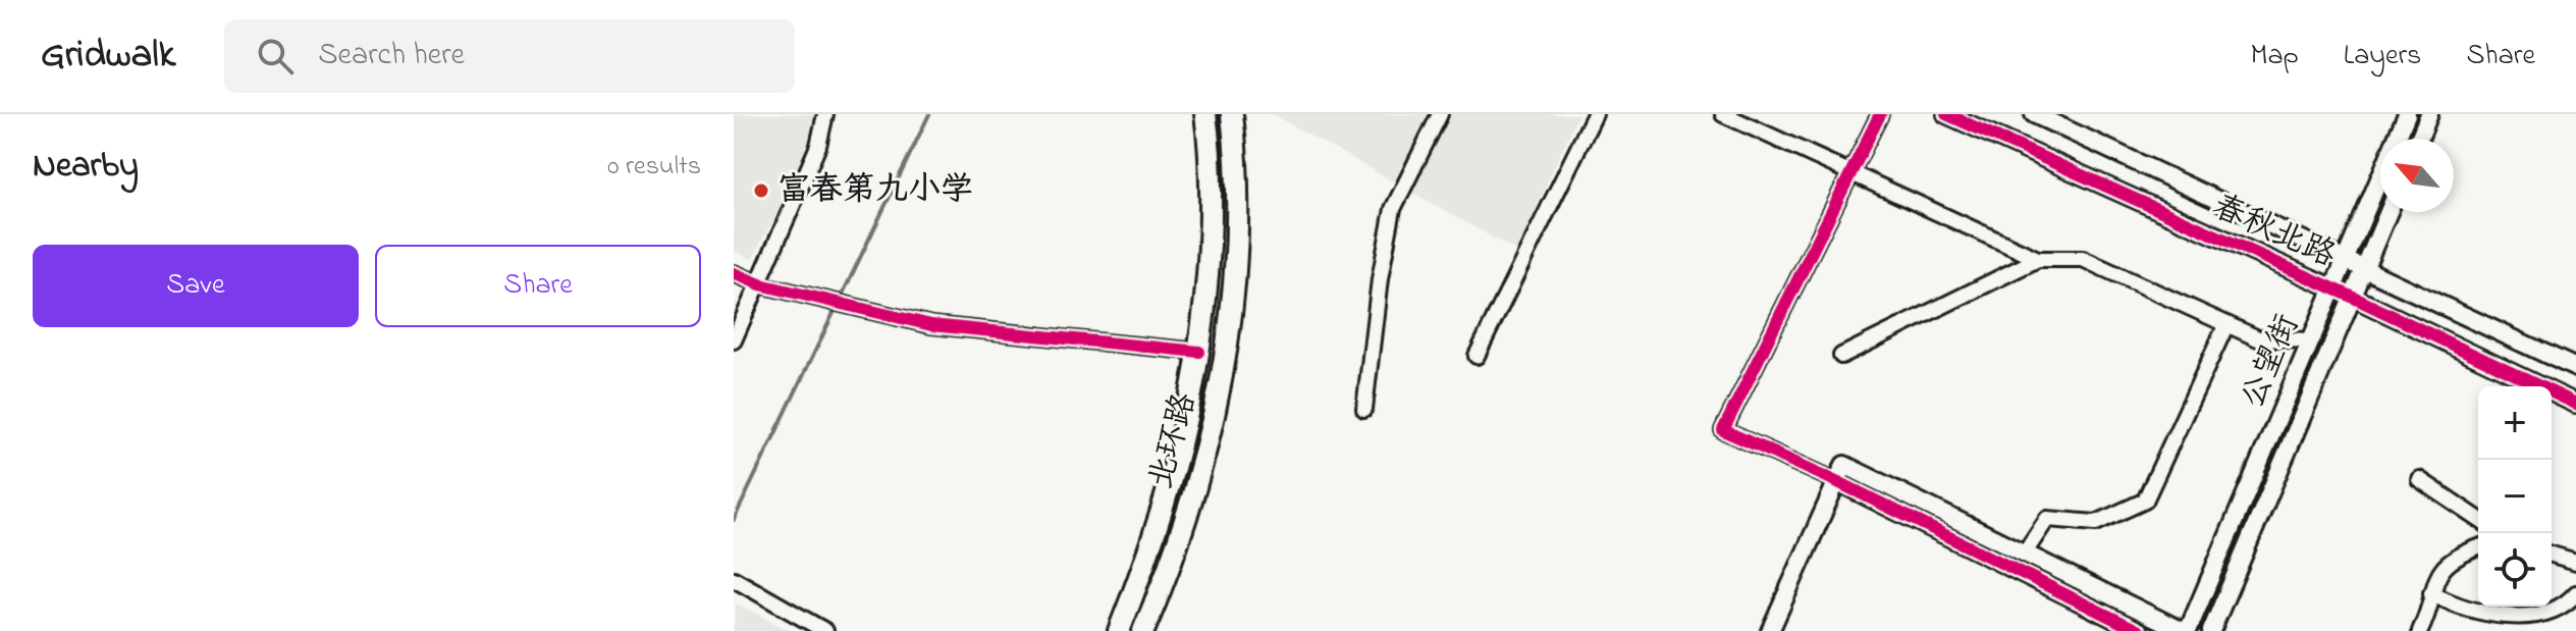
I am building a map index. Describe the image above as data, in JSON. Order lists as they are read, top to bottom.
{
  "streets": {
    "main road": ["北环路"],
    "street": ["春秋北路", "公望街"]
  },
  "crossings": [
    ["春秋北路", "公望街"]
  ],
  "places": ["富春第九小学"],
  "north": "top left",
  "page": {
    "header": "Gridwalk",
    "search": "Search here",
    "nav": ["Map", "Layers", "Share"],
    "heading": ["Nearby", "0 results"],
    "buttons": ["Save", "Share"],
    "map_buttons": ["+", "−"]
  }
}
